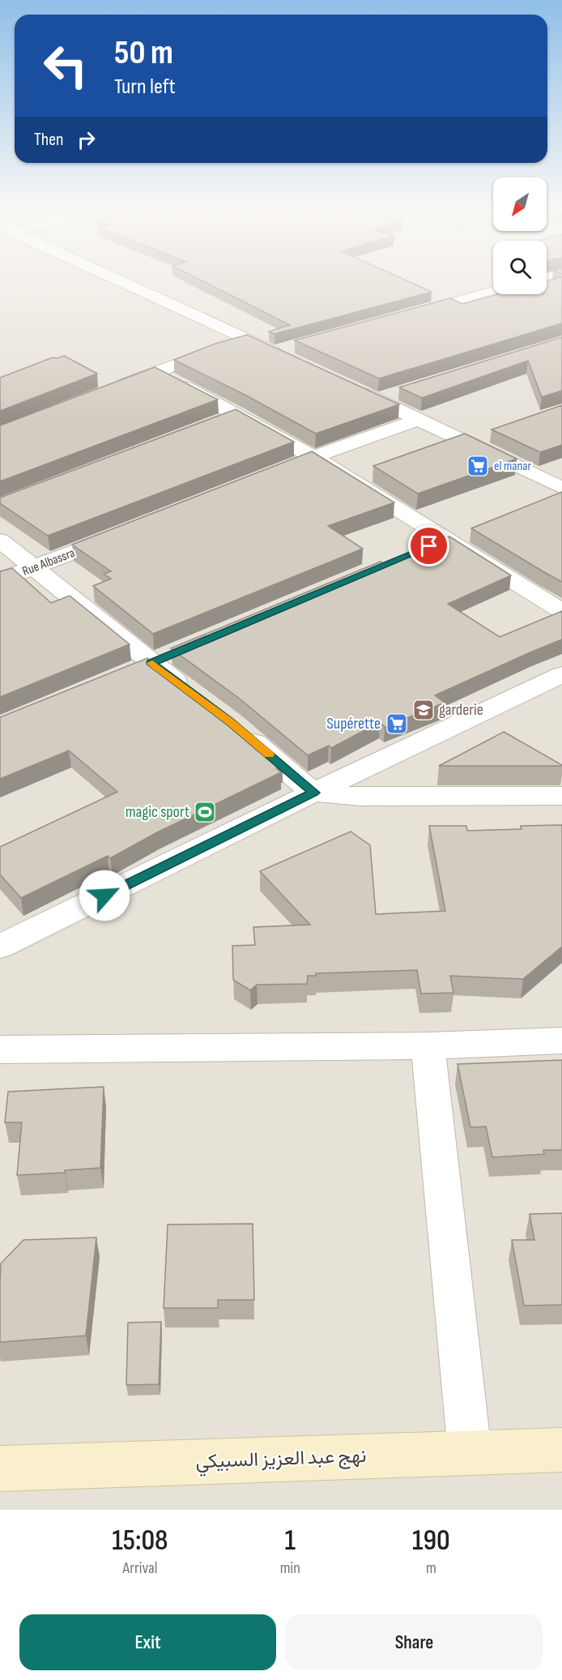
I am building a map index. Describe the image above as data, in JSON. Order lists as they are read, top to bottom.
{
  "streets": {
    "street": ["Rue Albassra", "نهج عبد العزيز السبيكي"]
  },
  "places": {
    "supermarket": ["el manar", "Supérette"],
    "school or university": ["garderie"],
    "sports": ["magic sport"]
  },
  "north": "bottom left",
  "page": {
    "turn": ["50 m", "Turn left"],
    "then": "Then",
    "eta": [
      "15:08",
      "Arrival",
      "1",
      "min",
      "190",
      "m"
    ],
    "buttons": ["Exit", "Share"]
  }
}
